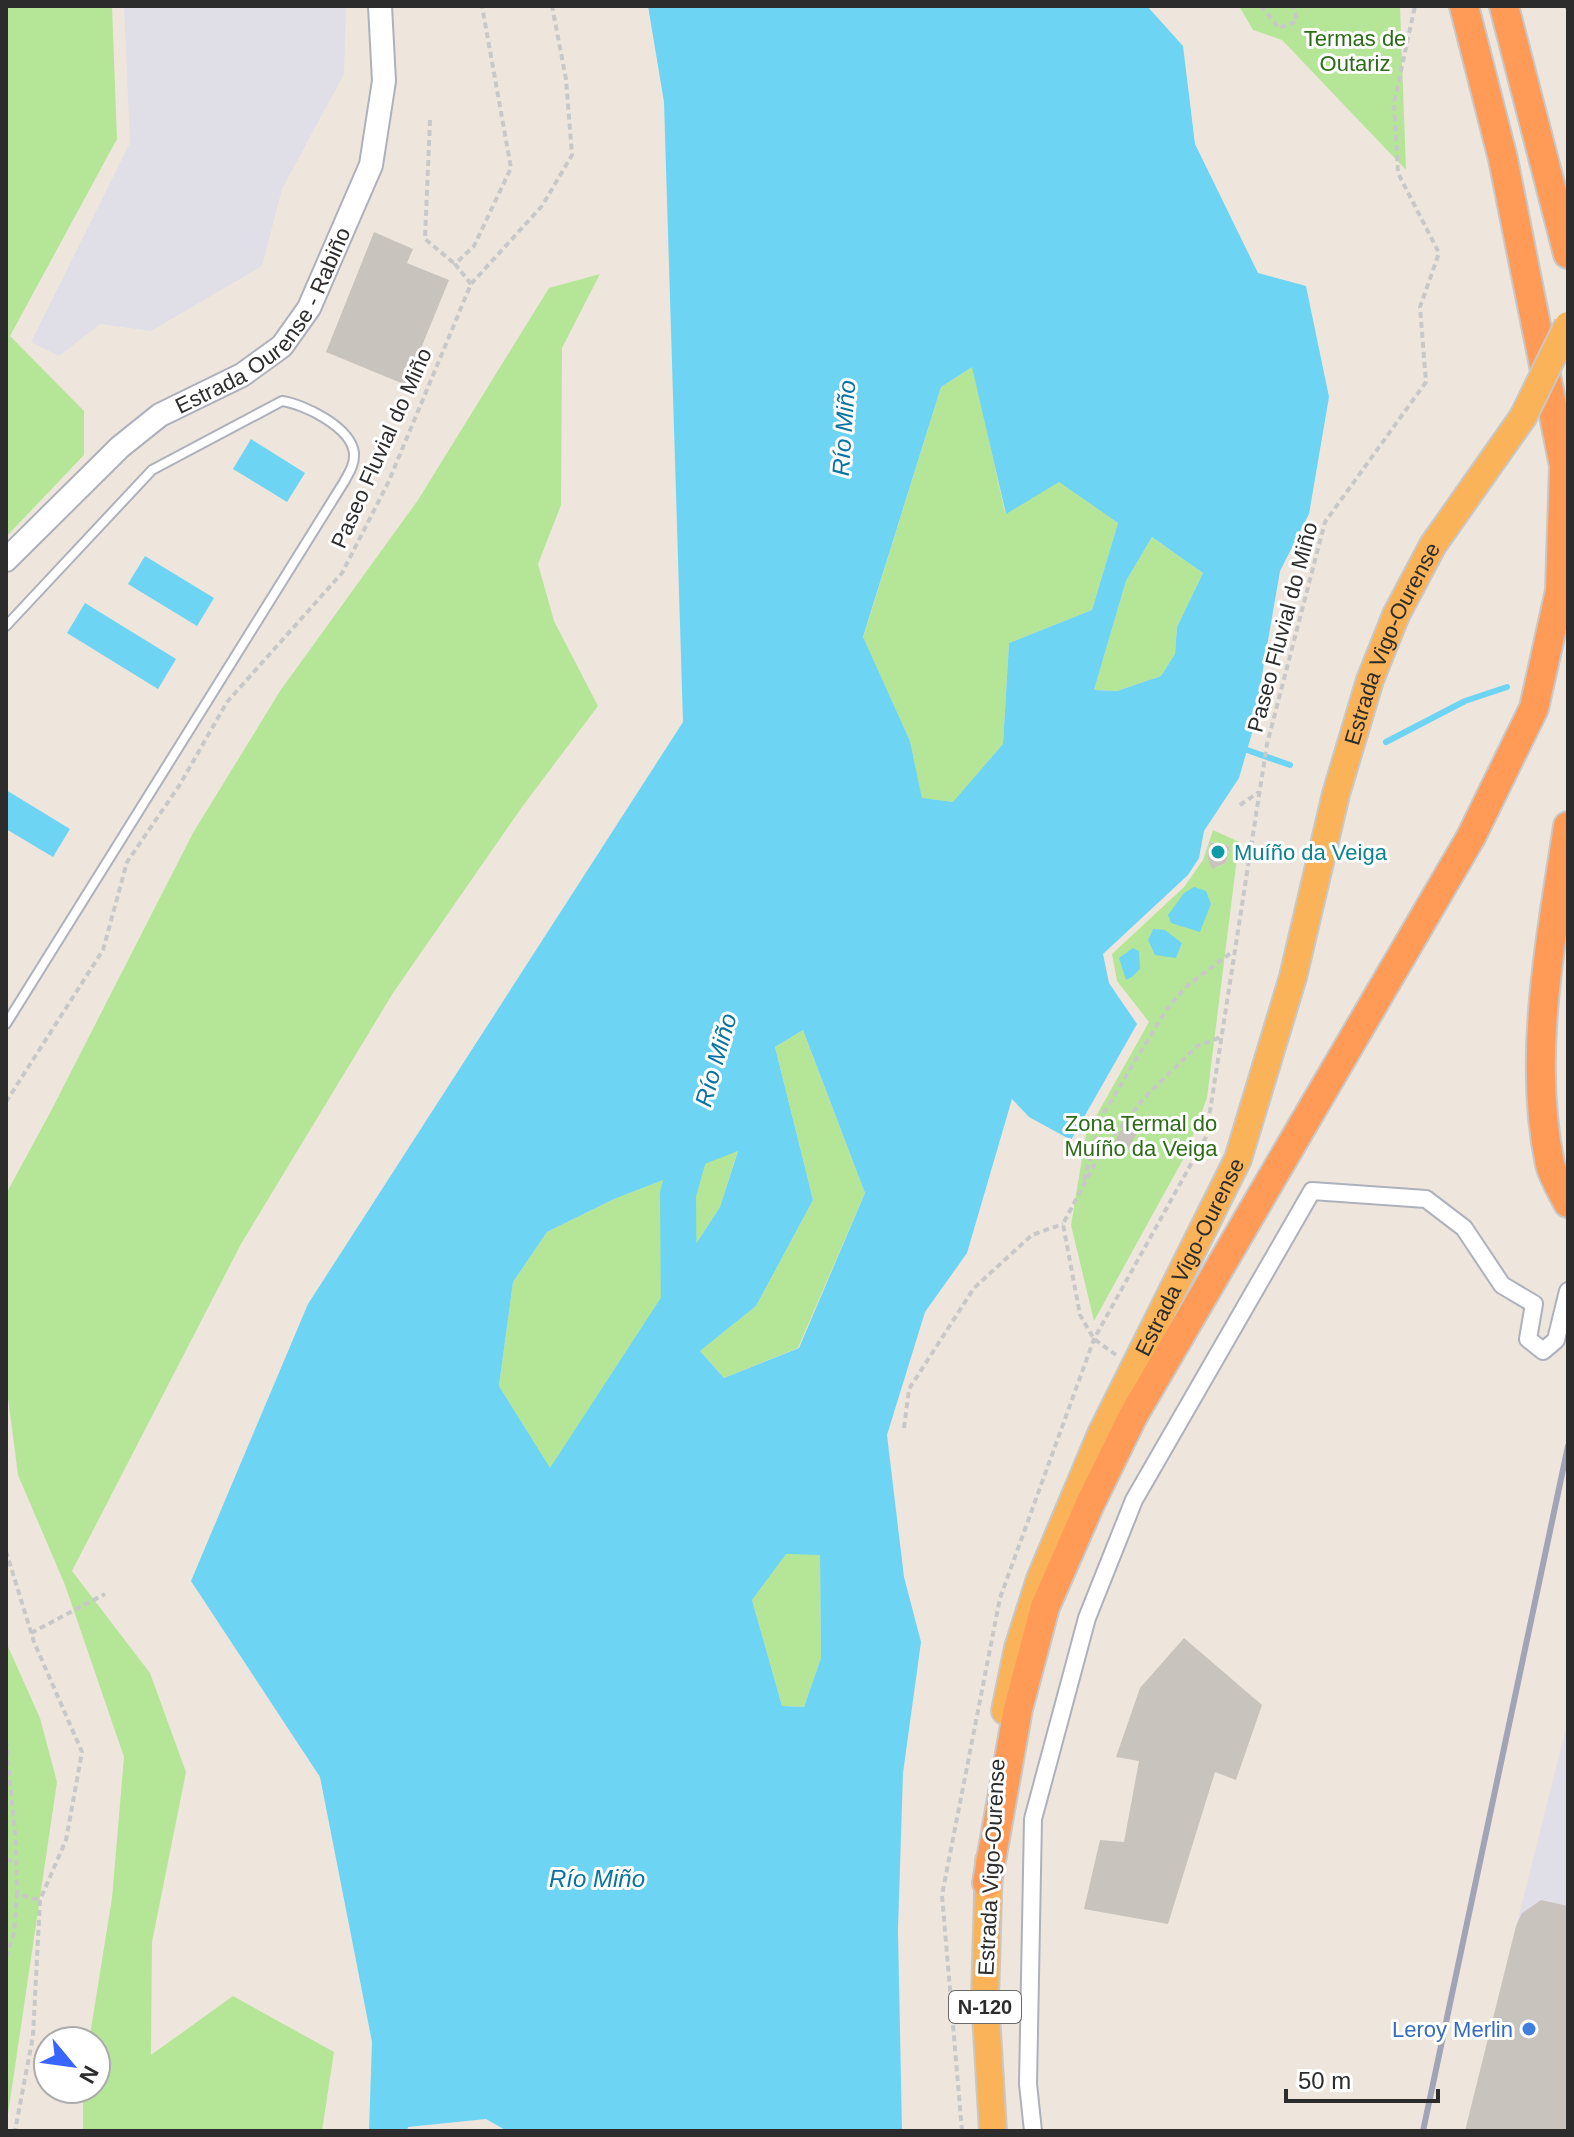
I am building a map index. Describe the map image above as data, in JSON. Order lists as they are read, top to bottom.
{
  "streets": {
    "highway": ["Estrada Vigo-Ourense", "N-120"],
    "main road": ["Estrada Ourense - Rabiño"],
    "path": ["Paseo Fluvial do Miño"]
  },
  "crossings": [
    ["Estrada Vigo-Ourense", "N-120"]
  ],
  "water": ["Río Miño"],
  "parks": ["Termas de Outariz", "Zona Termal do Muíño da Veiga"],
  "places": ["Muíño da Veiga", "Leroy Merlin"],
  "scale_bar": "50 m",
  "north": "bottom right"
}
